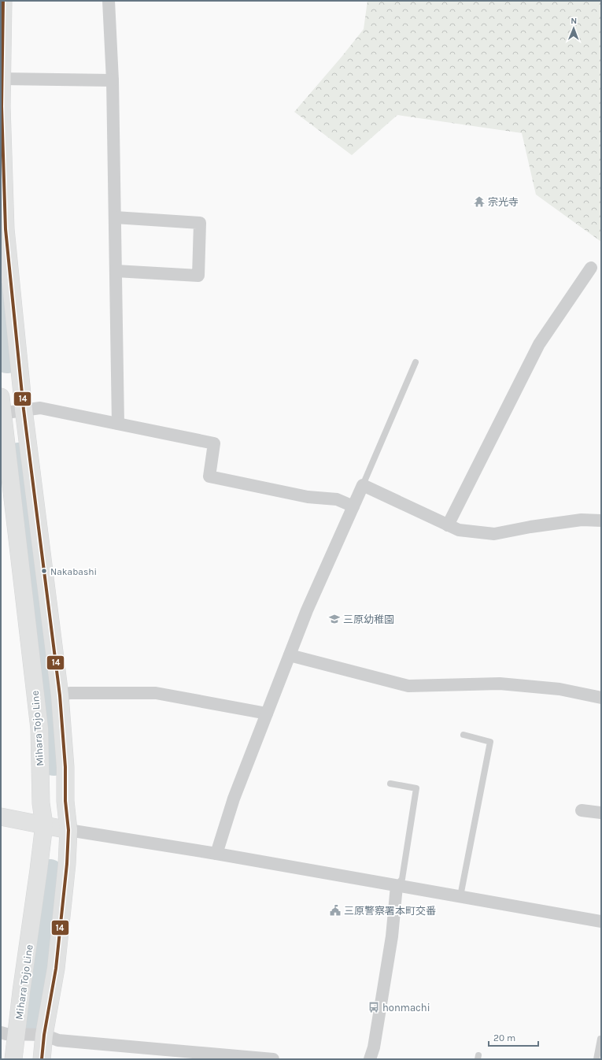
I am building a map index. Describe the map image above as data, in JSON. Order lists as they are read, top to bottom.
{
  "streets": {
    "main road": ["Mihara Tojo Line"]
  },
  "places": {
    "temple": ["宗光寺"],
    "other": ["Nakabashi"],
    "school or university": ["三原幼稚園"],
    "public building": ["三原警察署本町交番"],
    "bus stop": ["honmachi"]
  },
  "lines": ["transit line 14"],
  "scale_bar": "20 m",
  "north": "top"
}
